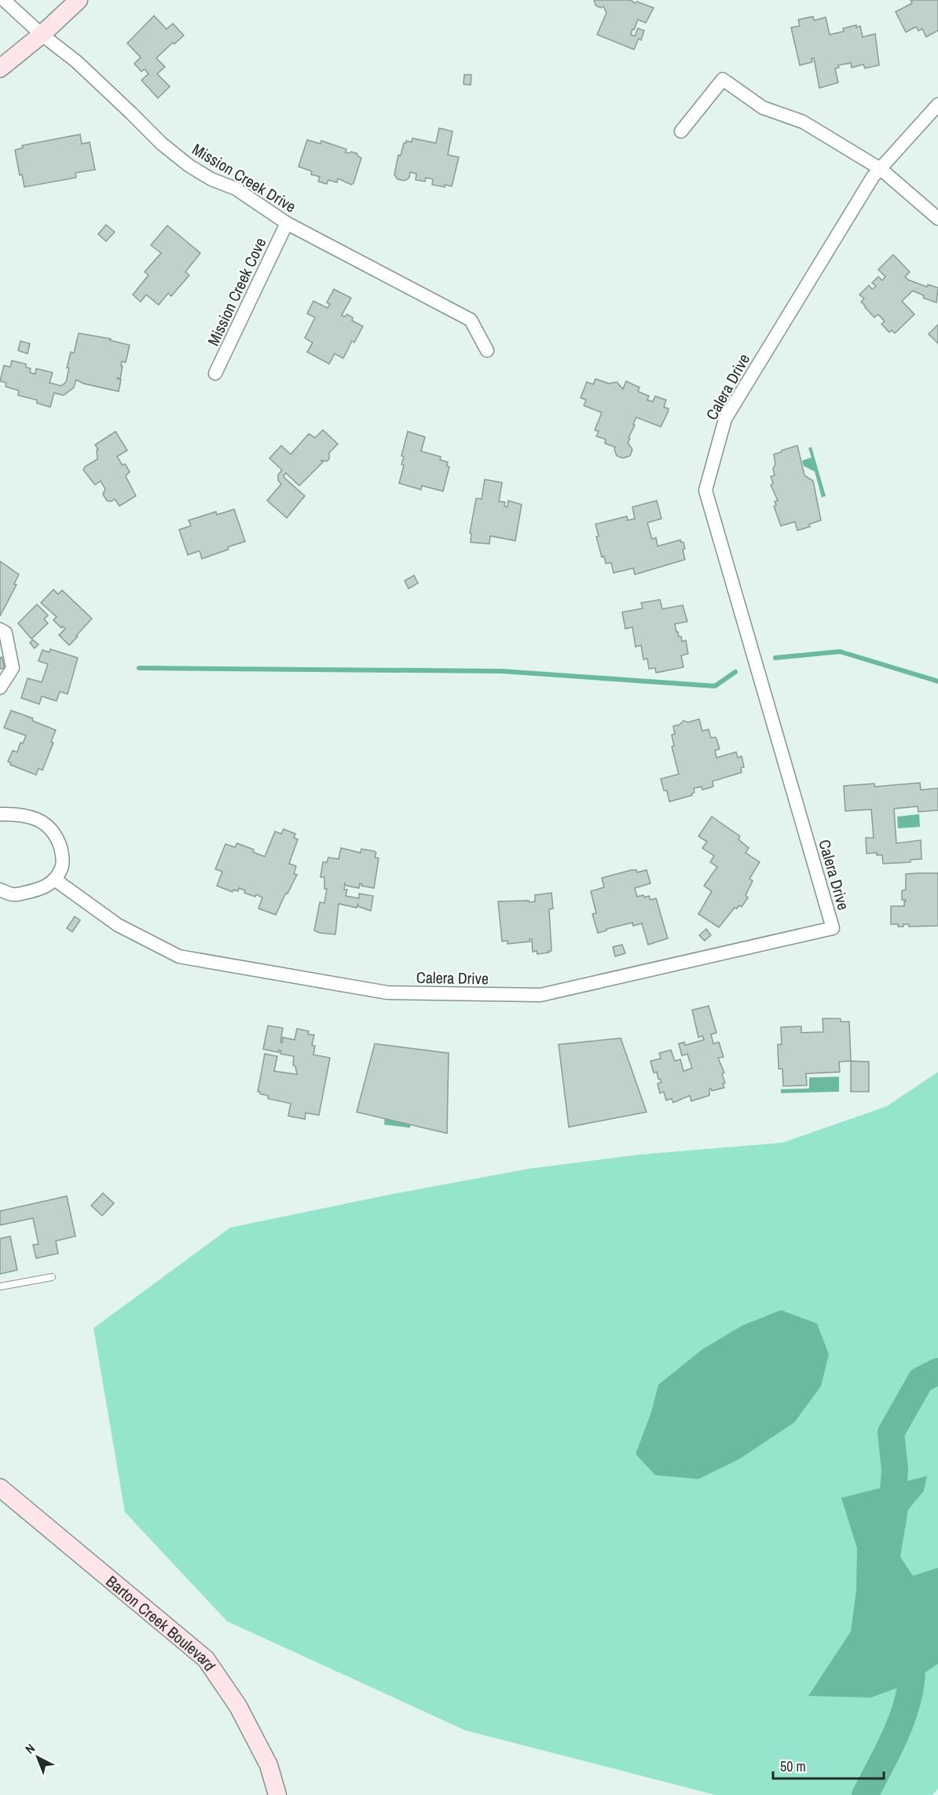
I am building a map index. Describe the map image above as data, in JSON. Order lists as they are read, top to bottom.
{
  "streets": {
    "street": [
      "Mission Creek Drive",
      "Mission Creek Cove",
      "Calera Drive",
      "Barton Creek Boulevard"
    ]
  },
  "crossings": [
    ["Mission Creek Drive", "Mission Creek Cove"]
  ],
  "scale_bar": "50 m",
  "north": "top left"
}
